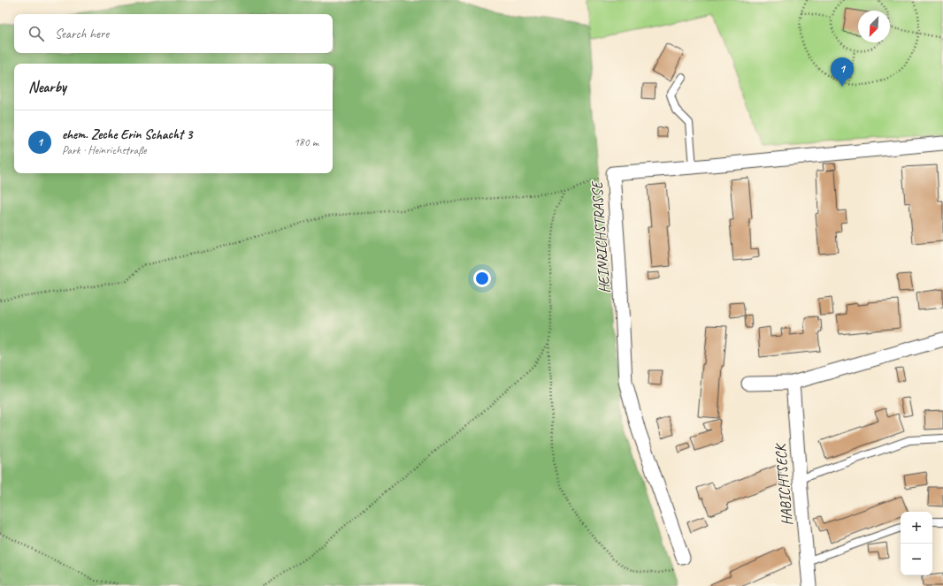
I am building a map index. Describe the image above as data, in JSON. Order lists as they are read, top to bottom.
{
  "streets": {
    "street": ["HEINRICHSTRASSE", "HABICHTSECK"]
  },
  "north": "bottom left",
  "page": {
    "search": "Search here",
    "pins": "1",
    "heading": "Nearby",
    "list": [
      {
        "mark": "1",
        "name": "ehem. Zeche Erin Schacht 3",
        "note": "Park · Heinrichstraße",
        "value": "180 m"
      }
    ],
    "map_buttons": ["+", "−"]
  }
}
